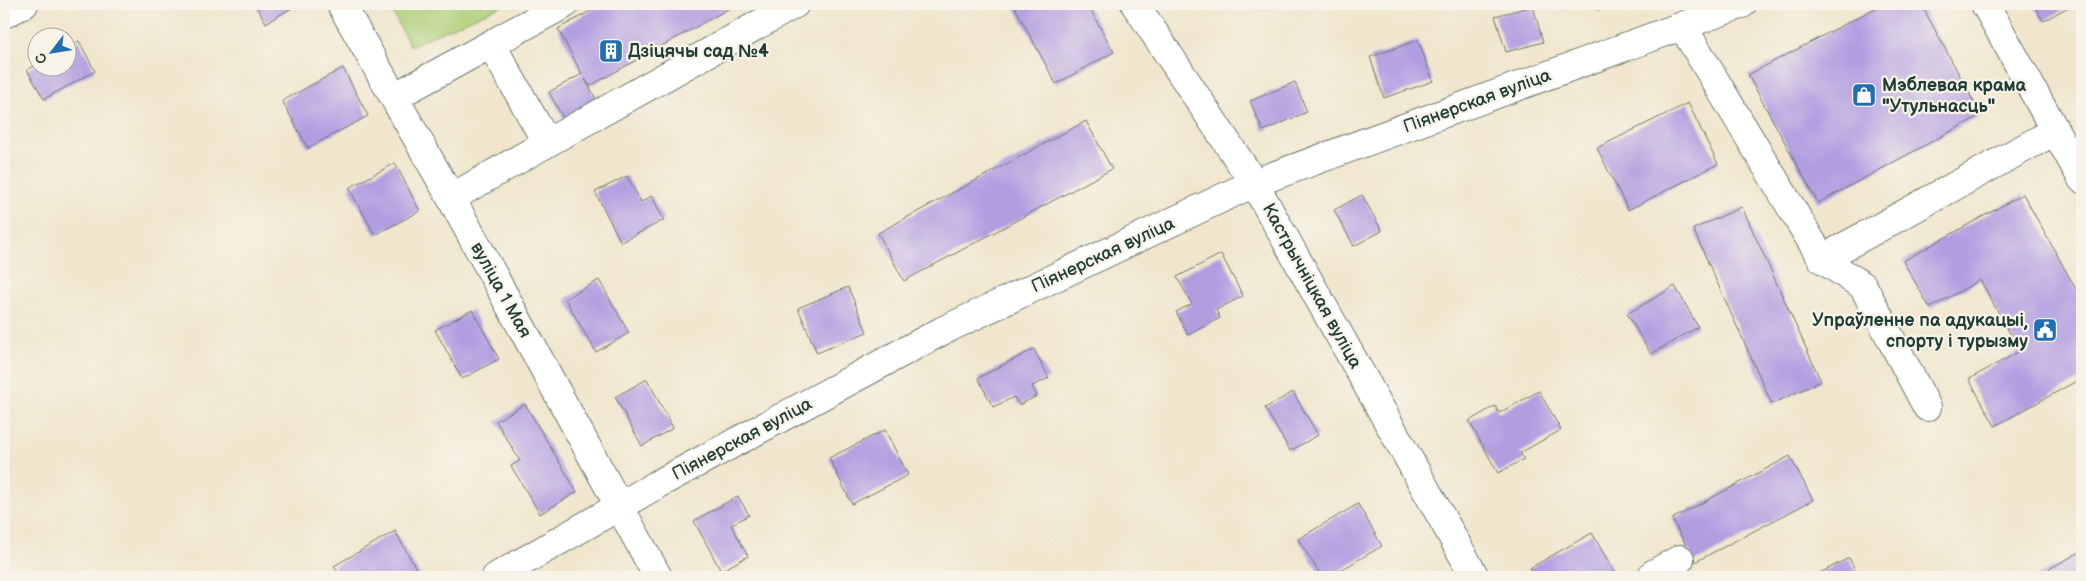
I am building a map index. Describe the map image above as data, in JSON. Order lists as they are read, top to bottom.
{
  "streets": {
    "street": ["Піянерская вуліца", "Кастрычніцкая вуліца", "вуліца 1 Мая"]
  },
  "crossings": [
    ["Піянерская вуліца", "Кастрычніцкая вуліца"],
    ["Піянерская вуліца", "вуліца 1 Мая"]
  ],
  "places": {
    "building": ["Дзіцячы сад №4"],
    "shop": ["Мэблевая крама \"Утульнасць\""],
    "public building": ["Упраўленне па адукацыі, спорту і турызму"]
  },
  "north": "bottom left"
}
